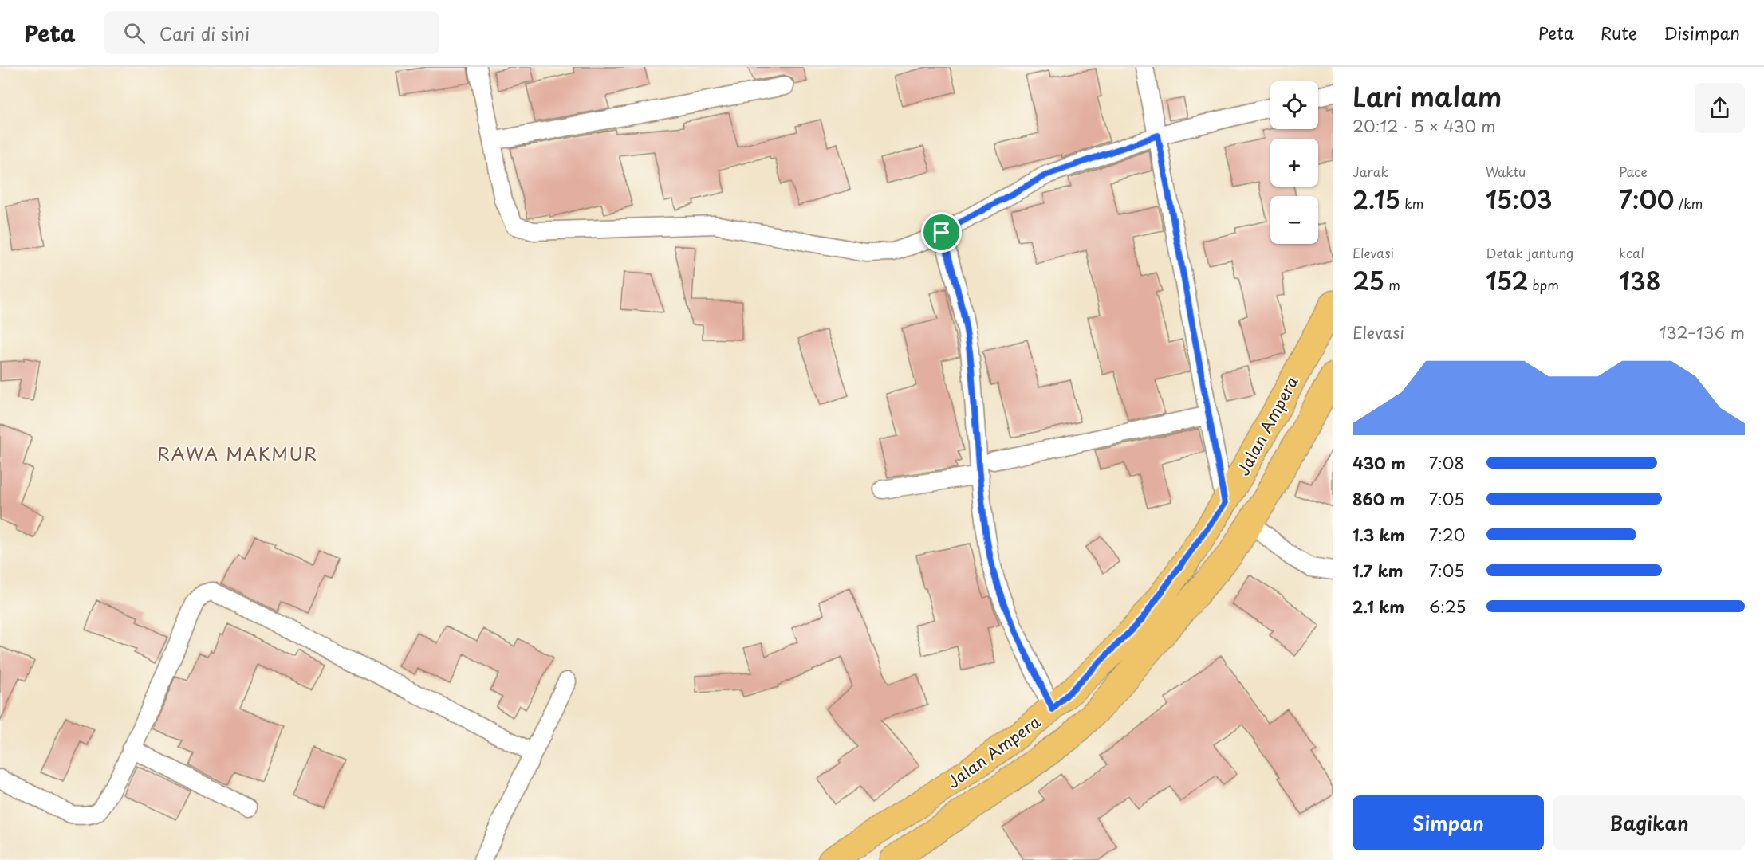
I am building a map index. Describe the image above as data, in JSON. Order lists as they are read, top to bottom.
{
  "streets": {
    "main road": ["Jalan Ampera"]
  },
  "districts": ["RAWA MAKMUR"],
  "page": {
    "header": "Peta",
    "search": "Cari di sini",
    "nav": ["Peta", "Rute", "Disimpan"],
    "heading": ["Lari malam", "20:12 · 5 × 430 m"],
    "map_buttons": ["+", "−"],
    "stats": [
      ["Jarak", "2.15 km"],
      ["Waktu", "15:03"],
      ["Pace", "7:00 /km"],
      ["Elevasi", "25 m"],
      ["Detak jantung", "152 bpm"],
      ["kcal", "138"]
    ],
    "chart": ["Elevasi", "132–136 m"],
    "list": [
      {
        "name": "430 m",
        "note": "7:08"
      },
      {
        "name": "860 m",
        "note": "7:05"
      },
      {
        "name": "1.3 km",
        "note": "7:20"
      },
      {
        "name": "1.7 km",
        "note": "7:05"
      },
      {
        "name": "2.1 km",
        "note": "6:25"
      }
    ],
    "buttons": ["Simpan", "Bagikan"]
  }
}
